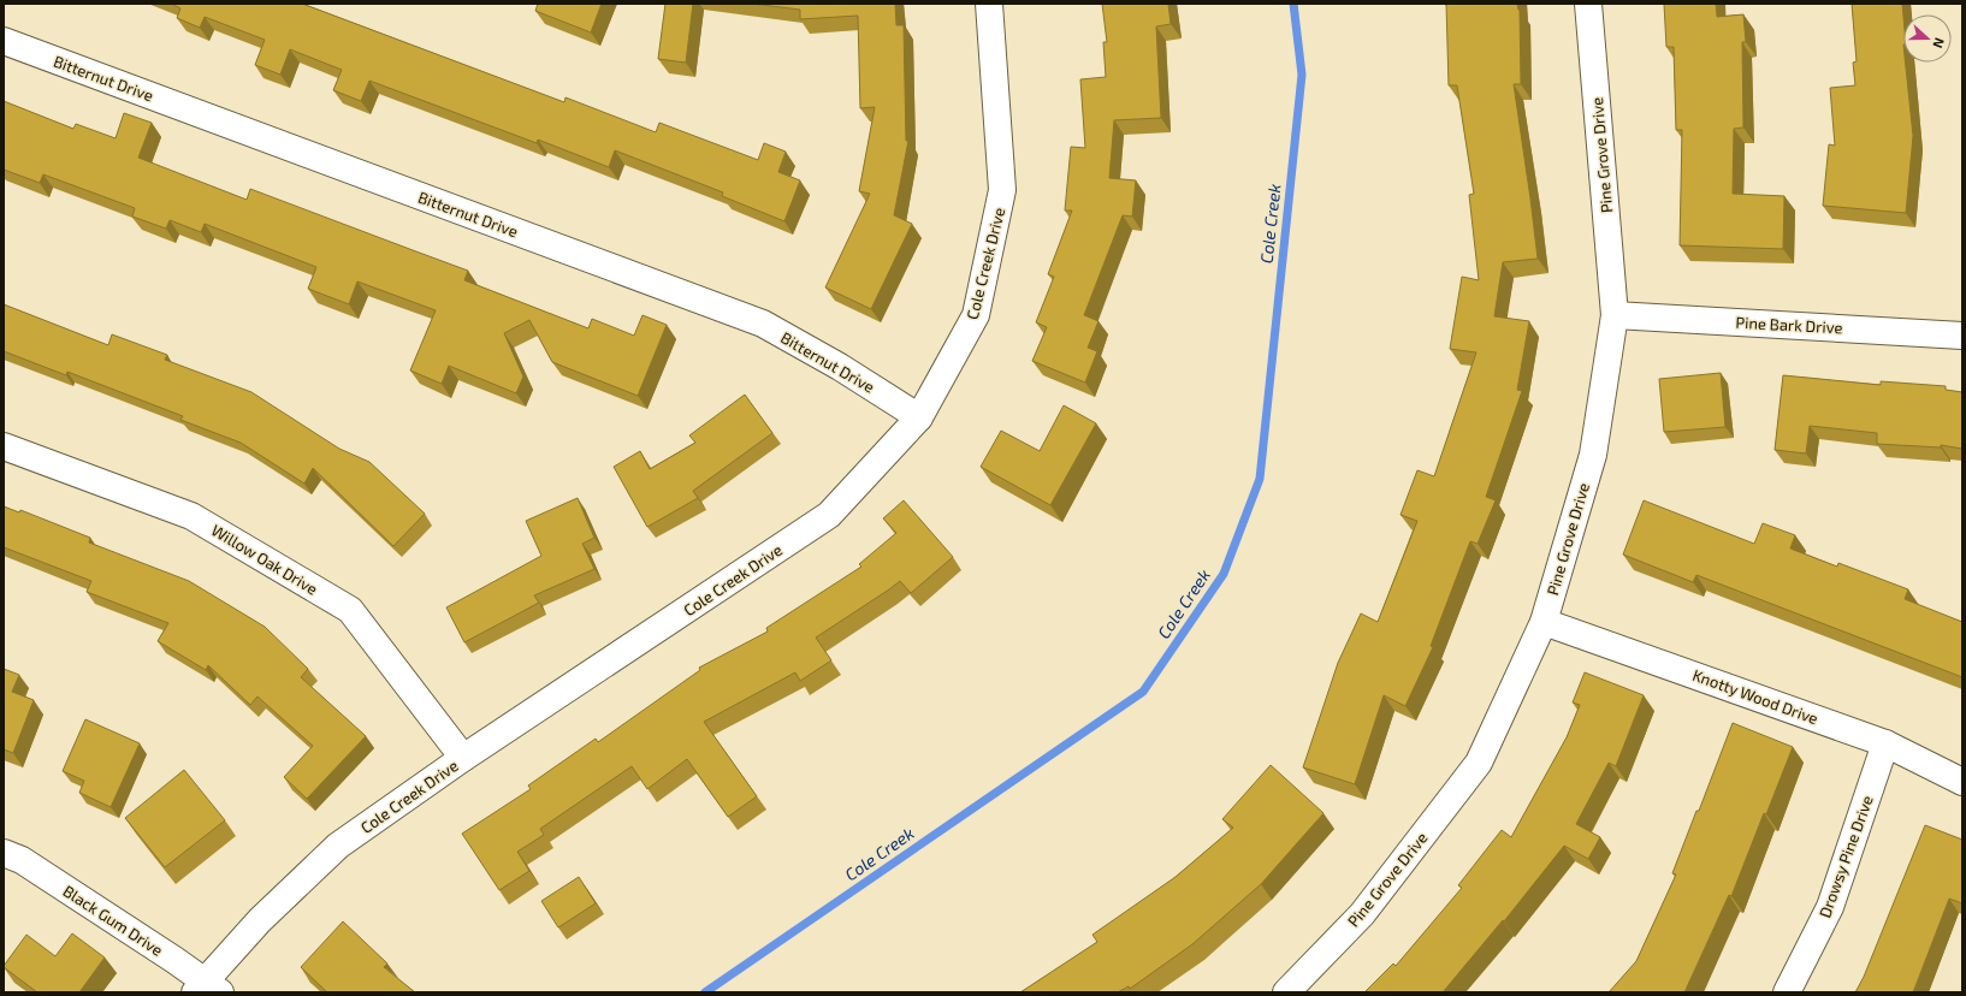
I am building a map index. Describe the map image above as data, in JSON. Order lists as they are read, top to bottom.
{
  "streets": {
    "street": [
      "Bitternut Drive",
      "Pine Grove Drive",
      "Cole Creek Drive",
      "Pine Bark Drive",
      "Willow Oak Drive",
      "Knotty Wood Drive",
      "Drowsy Pine Drive",
      "Black Gum Drive"
    ]
  },
  "crossings": [
    ["Bitternut Drive", "Cole Creek Drive"],
    ["Pine Grove Drive", "Pine Bark Drive"],
    ["Pine Grove Drive", "Knotty Wood Drive"],
    ["Cole Creek Drive", "Willow Oak Drive"],
    ["Cole Creek Drive", "Black Gum Drive"],
    ["Knotty Wood Drive", "Drowsy Pine Drive"]
  ],
  "water": ["Cole Creek"],
  "north": "right"
}
